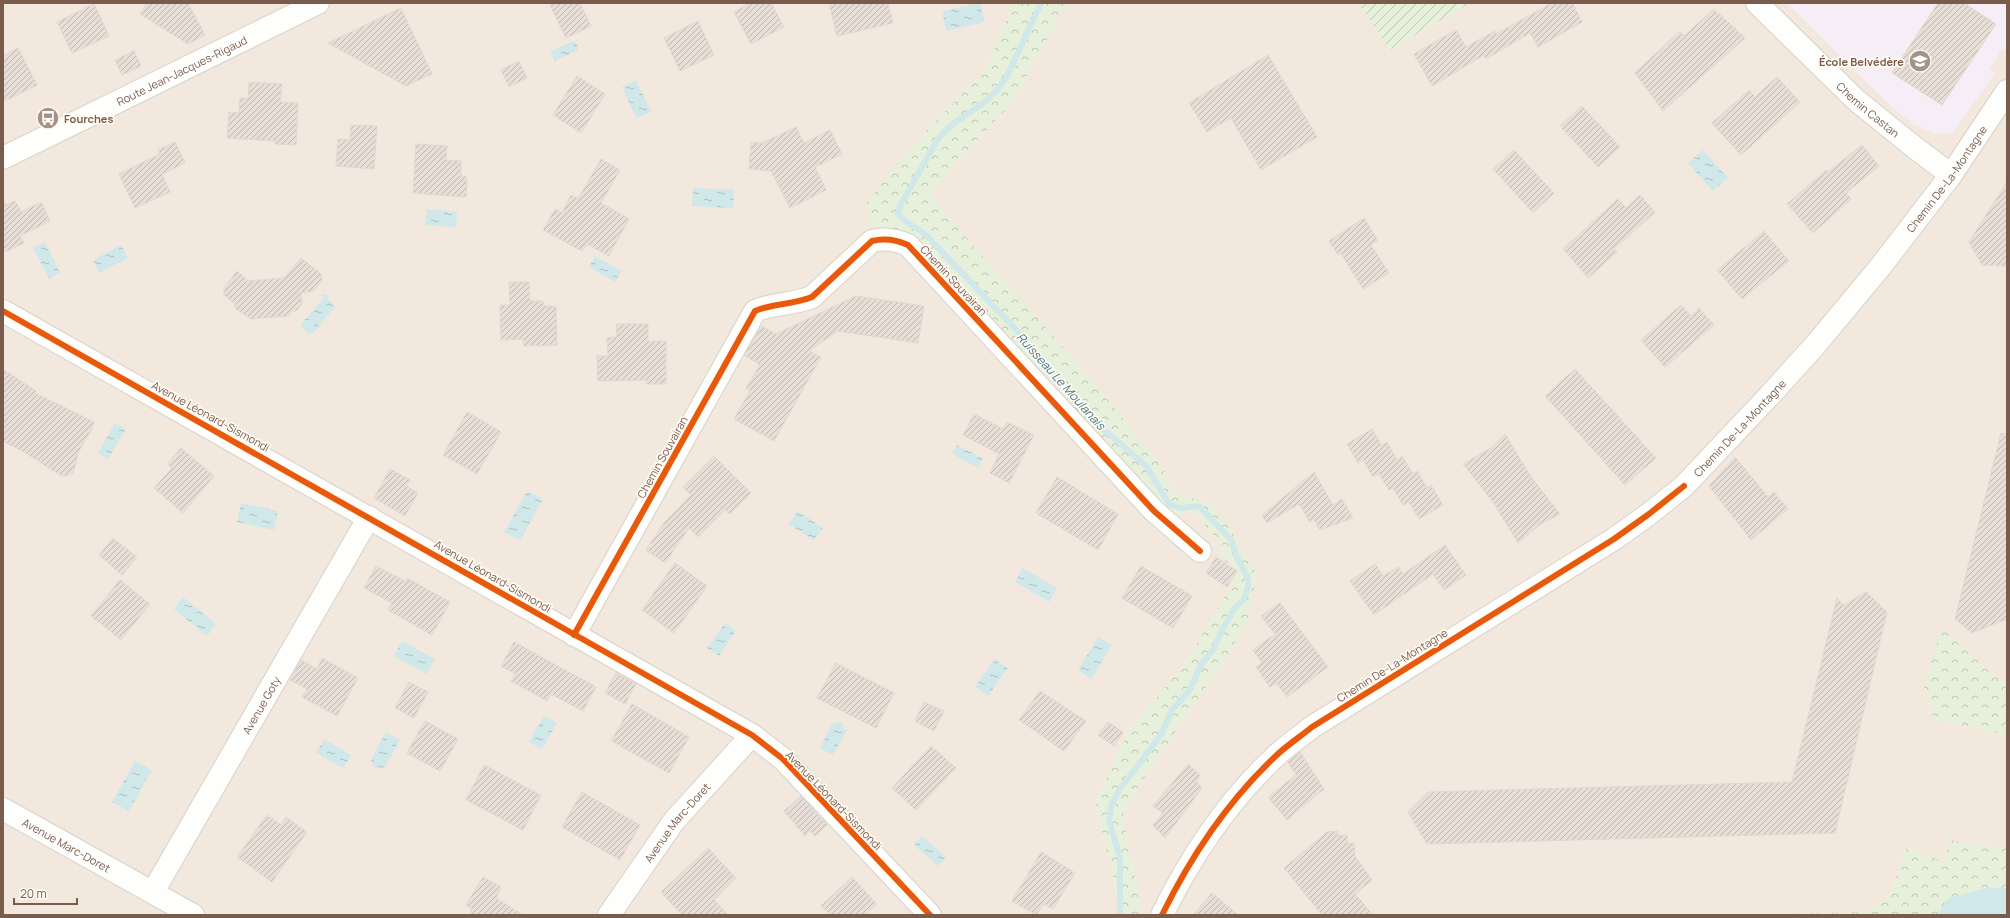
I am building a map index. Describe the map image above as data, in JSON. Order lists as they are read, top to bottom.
{
  "streets": {
    "street": [
      "Route Jean-Jacques-Rigaud",
      "Chemin Castan",
      "Chemin De-La-Montagne",
      "Chemin Souvairan",
      "Avenue Léonard-Sismondi",
      "Avenue Goty",
      "Avenue Marc-Doret"
    ]
  },
  "crossings": [
    ["Chemin Castan", "Chemin De-La-Montagne"],
    ["Chemin Souvairan", "Avenue Léonard-Sismondi"],
    ["Avenue Léonard-Sismondi", "Avenue Goty"],
    ["Avenue Léonard-Sismondi", "Avenue Marc-Doret"],
    ["Avenue Goty", "Avenue Marc-Doret"]
  ],
  "water": ["Ruisseau Le Moulanais"],
  "places": {
    "school or university": ["École Belvédère"],
    "bus stop": ["Fourches"]
  },
  "scale_bar": "20 m"
}
